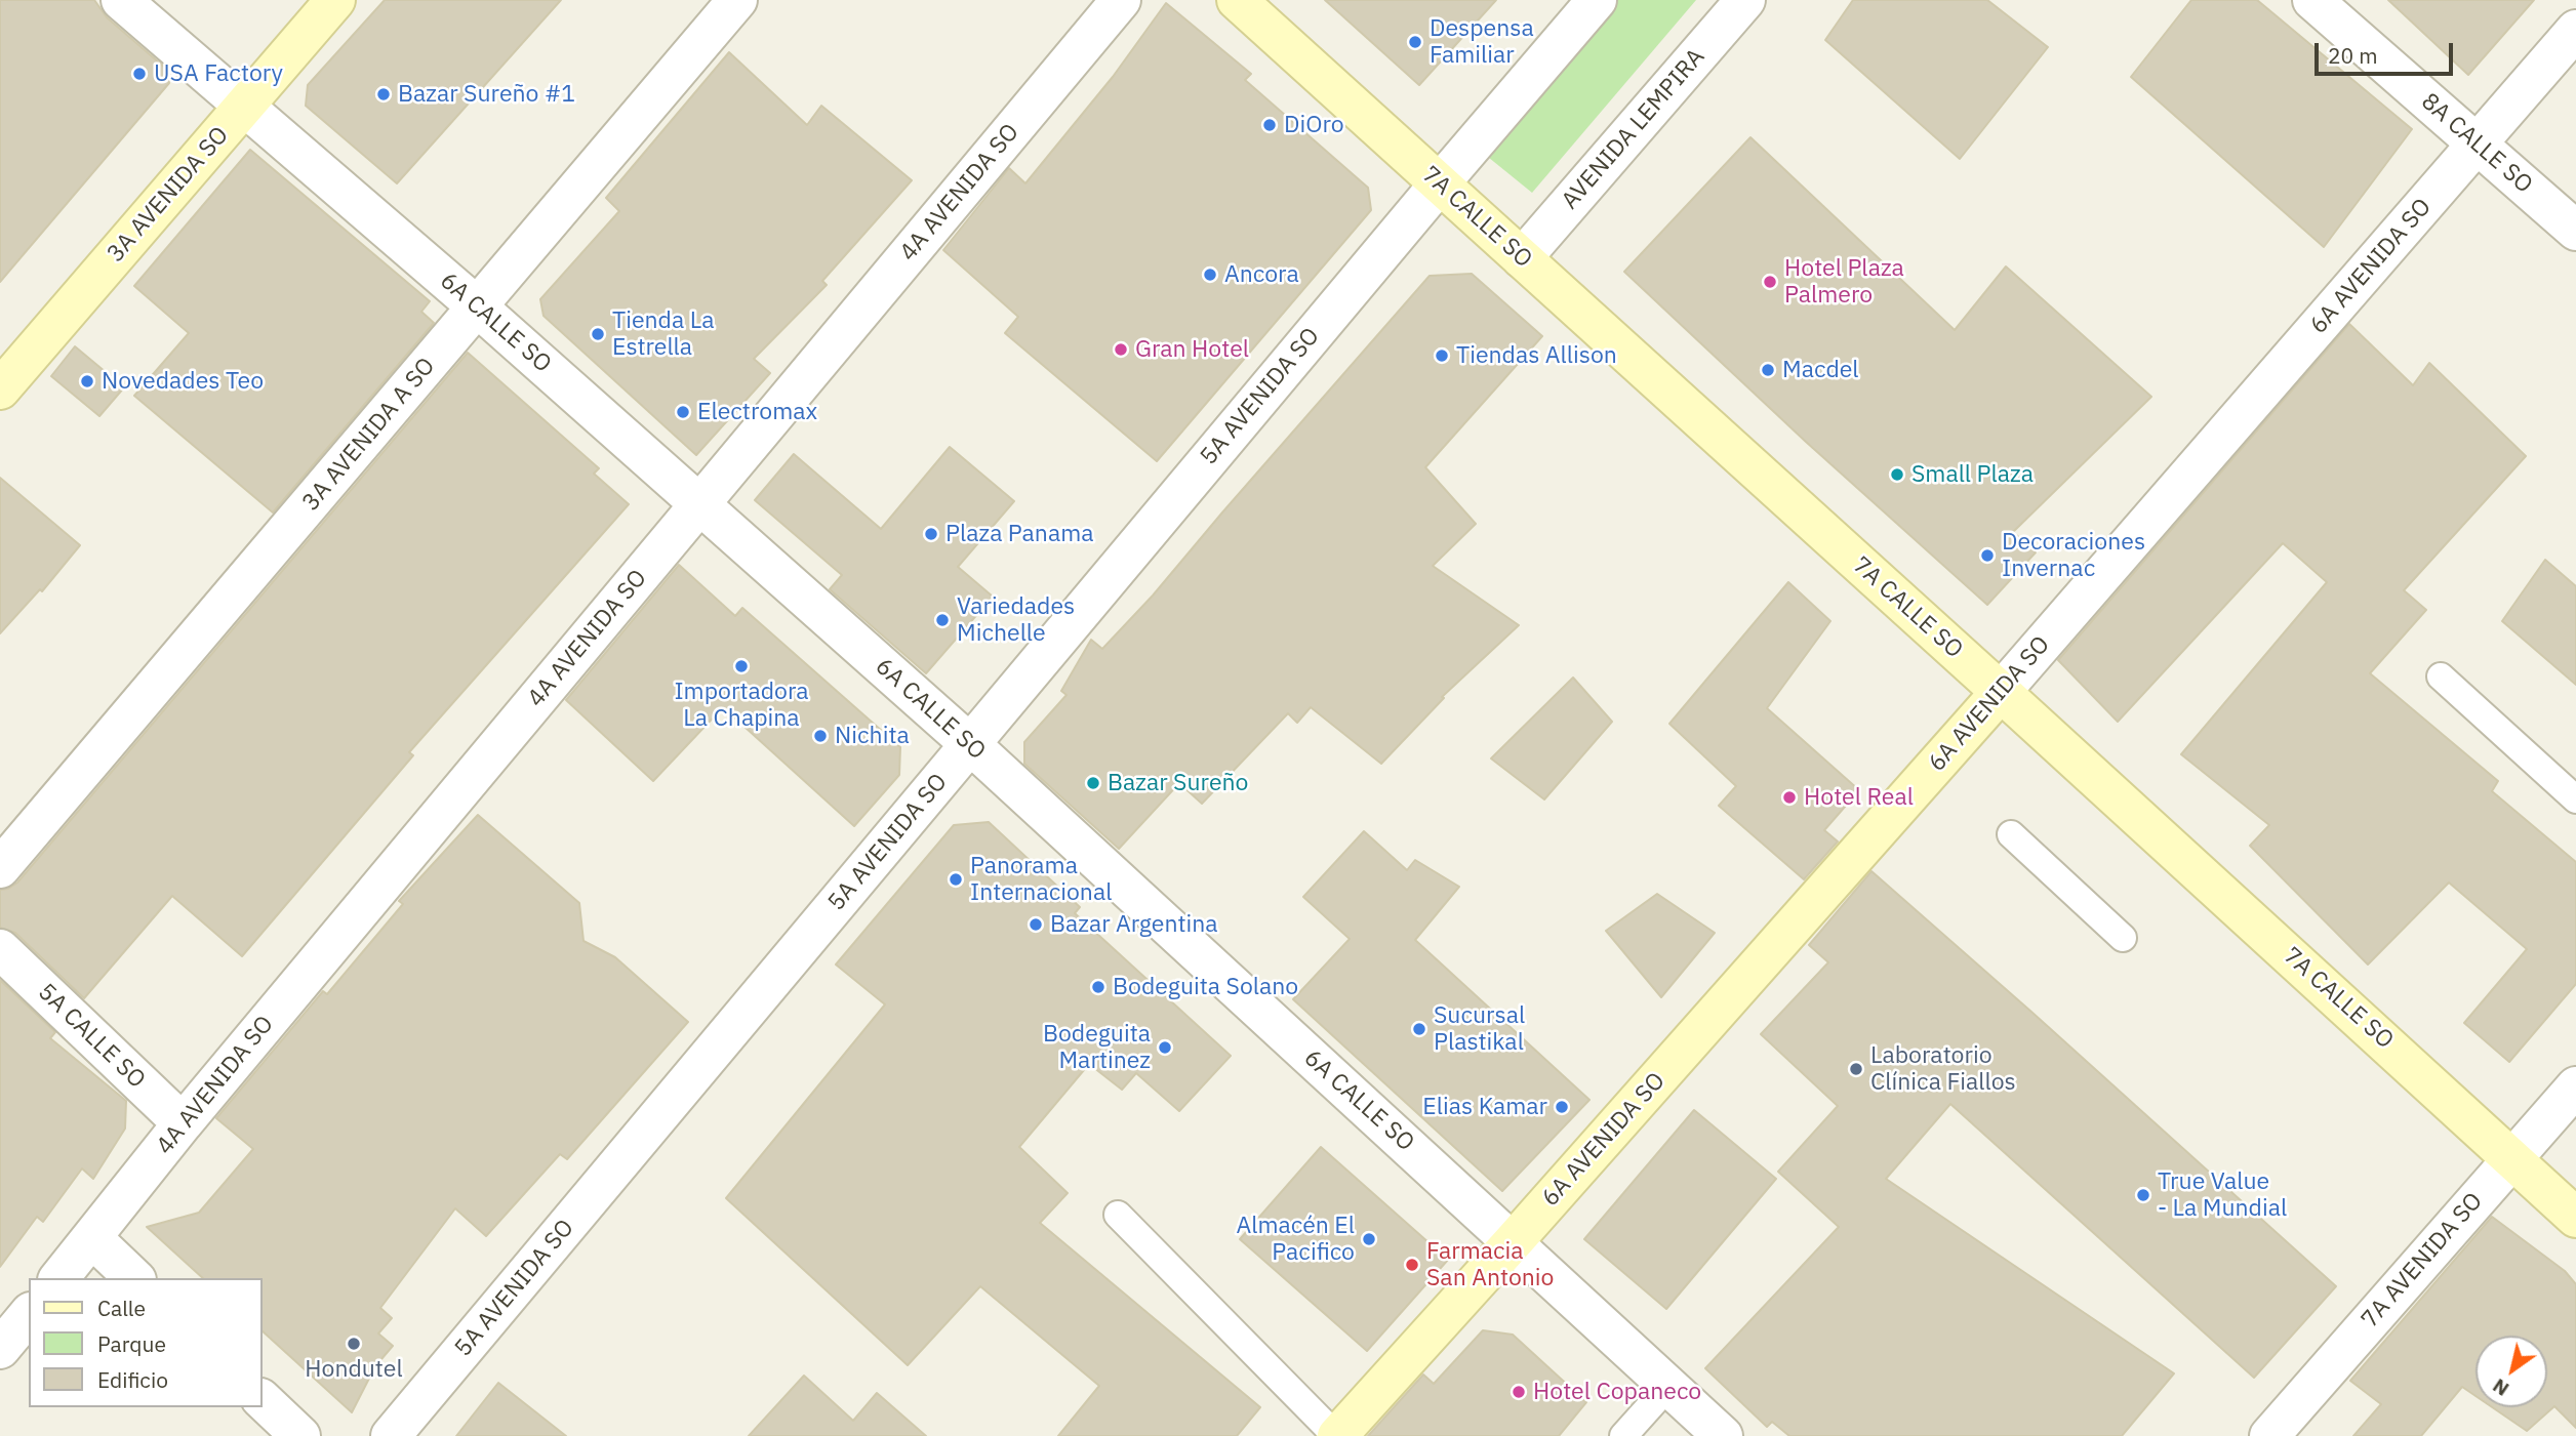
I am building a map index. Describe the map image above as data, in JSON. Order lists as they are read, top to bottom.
{
  "streets": {
    "main road": ["3A AVENIDA SO", "7A CALLE SO", "6A AVENIDA SO"],
    "street": [
      "AVENIDA LEMPIRA",
      "8A CALLE SO",
      "4A AVENIDA SO",
      "6A CALLE SO",
      "5A AVENIDA SO",
      "3A AVENIDA A SO",
      "5A CALLE SO",
      "7A AVENIDA SO"
    ]
  },
  "crossings": [
    ["AVENIDA LEMPIRA", "7A CALLE SO"],
    ["8A CALLE SO", "6A AVENIDA SO"],
    ["4A AVENIDA SO", "6A CALLE SO"],
    ["4A AVENIDA SO", "5A CALLE SO"],
    ["3A AVENIDA SO", "6A CALLE SO"],
    ["7A CALLE SO", "6A AVENIDA SO"],
    ["7A CALLE SO", "5A AVENIDA SO"],
    ["7A CALLE SO", "7A AVENIDA SO"],
    ["6A AVENIDA SO", "6A CALLE SO"],
    ["6A CALLE SO", "5A AVENIDA SO"],
    ["6A CALLE SO", "3A AVENIDA A SO"]
  ],
  "places": [
    "Despensa Familiar",
    "USA Factory",
    "Bazar Sureño #1",
    "DiOro",
    "Ancora",
    "Hotel Plaza Palmero",
    "Tienda La Estrella",
    "Gran Hotel",
    "Tiendas Allison",
    "Macdel",
    "Novedades Teo",
    "Electromax",
    "Small Plaza",
    "Plaza Panama",
    "Decoraciones Invernac",
    "Variedades Michelle",
    "Importadora La Chapina",
    "Nichita",
    "Bazar Sureño",
    "Hotel Real",
    "Panorama Internacional",
    "Bazar Argentina",
    "Bodeguita Solano",
    "Sucursal Plastikal",
    "Bodeguita Martinez",
    "Laboratorio Clínica Fiallos",
    "Elias Kamar",
    "True Value - La Mundial",
    "Almacén El Pacifico",
    "Farmacia San Antonio",
    "Hondutel",
    "Hotel Copaneco"
  ],
  "legend": ["Calle", "Parque", "Edificio"],
  "scale_bar": "20 m",
  "north": "bottom left"
}
